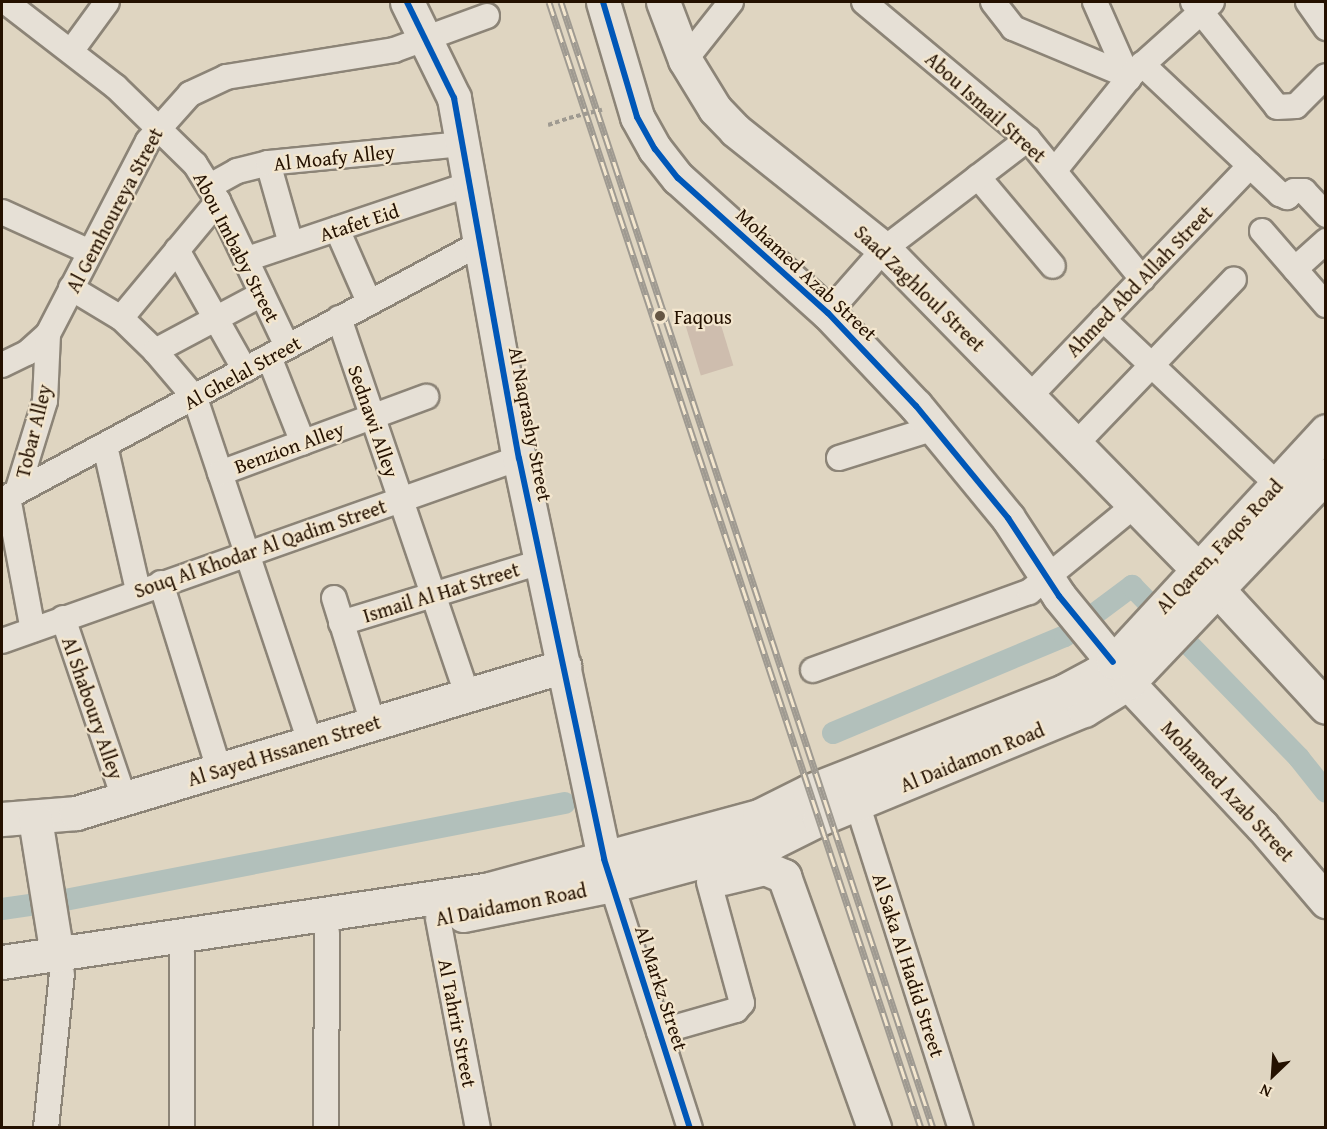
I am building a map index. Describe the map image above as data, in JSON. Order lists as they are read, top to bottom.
{
  "streets": {
    "main road": [
      "Mohamed Azab Street",
      "Saad Zaghloul Street",
      "Al Naqrashy Street",
      "Al Qaren, Faqos Road",
      "Al Sayed Hssanen Street",
      "Al Daidamon Road"
    ],
    "street": [
      "Abou Ismail Street",
      "Al Moafy Alley",
      "Al Gemhoureya Street",
      "Atafet Eid",
      "Abou Imbaby Street",
      "Ahmed Abd Allah Street",
      "Al Ghelal Street",
      "Sednawi Alley",
      "Tobar Alley",
      "Benzion Alley",
      "Souq Al Khodar Al Qadim Street",
      "Ismail Al Hat Street",
      "Al Shaboury Alley",
      "Al Saka Al Hadid Street",
      "Al Markz Street",
      "Al Tahrir Street"
    ]
  },
  "crossings": [
    ["Abou Ismail Street", "Ahmed Abd Allah Street"],
    ["Al Moafy Alley", "Abou Imbaby Street"],
    ["Al Moafy Alley", "Al Naqrashy Street"],
    ["Al Gemhoureya Street", "Abou Imbaby Street"],
    ["Al Gemhoureya Street", "Al Naqrashy Street"],
    ["Al Gemhoureya Street", "Tobar Alley"],
    ["Atafet Eid", "Abou Imbaby Street"],
    ["Atafet Eid", "Al Naqrashy Street"],
    ["Abou Imbaby Street", "Al Ghelal Street"],
    ["Abou Imbaby Street", "Benzion Alley"],
    ["Mohamed Azab Street", "Al Qaren, Faqos Road"],
    ["Mohamed Azab Street", "Al Daidamon Road"],
    ["Ahmed Abd Allah Street", "Saad Zaghloul Street"],
    ["Saad Zaghloul Street", "Al Qaren, Faqos Road"],
    ["Al Ghelal Street", "Sednawi Alley"],
    ["Al Ghelal Street", "Al Naqrashy Street"],
    ["Al Ghelal Street", "Tobar Alley"],
    ["Sednawi Alley", "Benzion Alley"],
    ["Sednawi Alley", "Souq Al Khodar Al Qadim Street"],
    ["Sednawi Alley", "Ismail Al Hat Street"],
    ["Sednawi Alley", "Al Sayed Hssanen Street"],
    ["Al Naqrashy Street", "Souq Al Khodar Al Qadim Street"],
    ["Al Naqrashy Street", "Ismail Al Hat Street"],
    ["Al Naqrashy Street", "Al Sayed Hssanen Street"],
    ["Al Naqrashy Street", "Al Daidamon Road"],
    ["Al Naqrashy Street", "Al Markz Street"],
    ["Al Qaren, Faqos Road", "Al Daidamon Road"],
    ["Souq Al Khodar Al Qadim Street", "Al Shaboury Alley"],
    ["Al Shaboury Alley", "Al Sayed Hssanen Street"],
    ["Al Daidamon Road", "Al Saka Al Hadid Street"],
    ["Al Daidamon Road", "Al Markz Street"],
    ["Al Daidamon Road", "Al Tahrir Street"]
  ],
  "places": ["Faqous"],
  "north": "bottom left"
}
